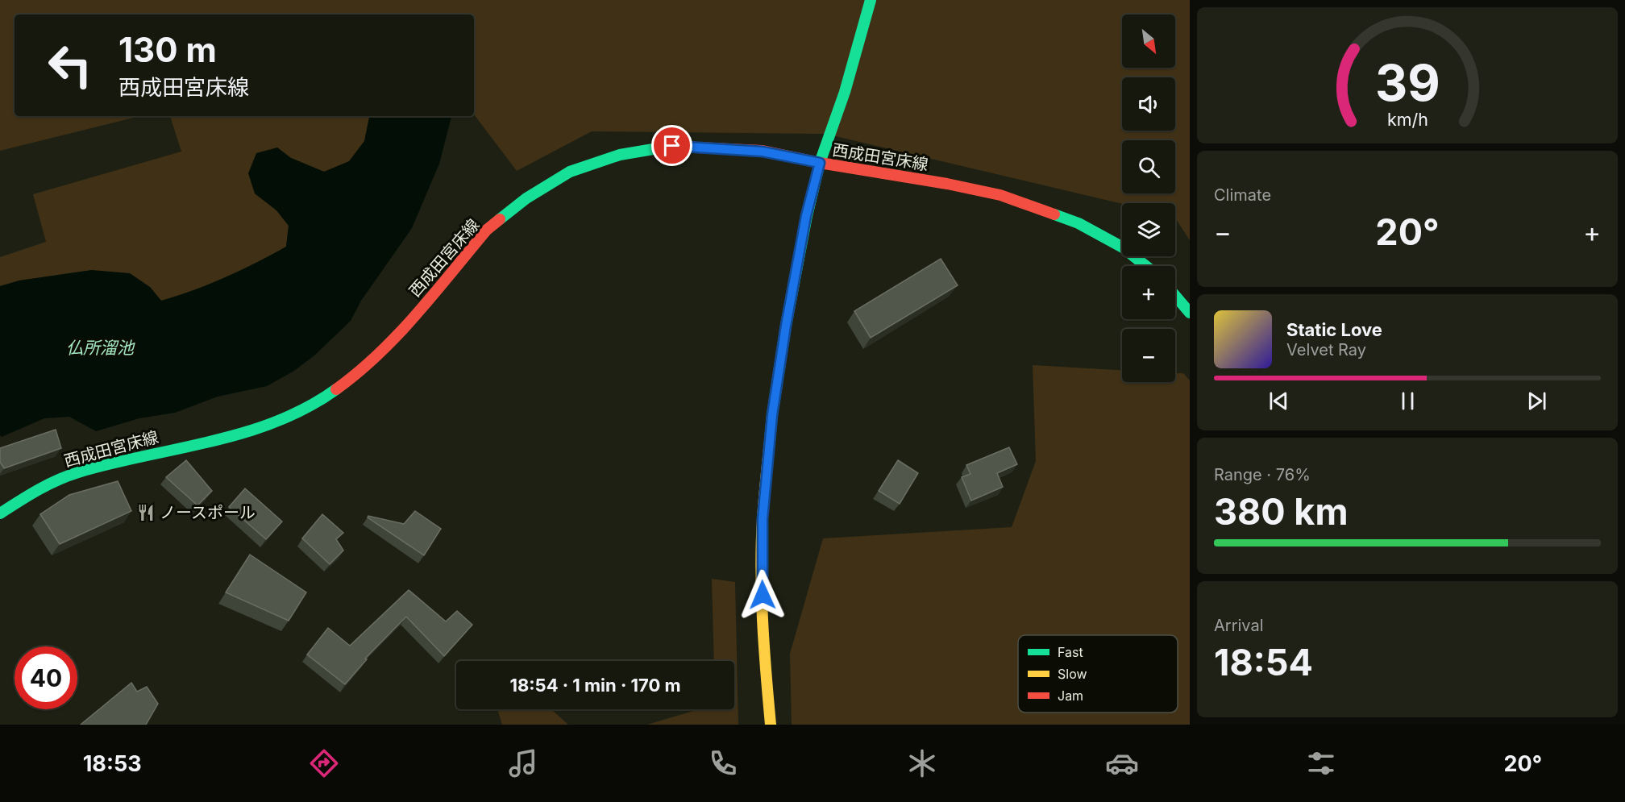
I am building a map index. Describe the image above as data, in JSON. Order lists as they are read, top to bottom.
{
  "streets": {
    "main road": ["西成田宮床線"]
  },
  "water": ["仏所溜池"],
  "places": {
    "restaurant": ["ノースポール"]
  },
  "legend": ["Fast", "Slow", "Jam"],
  "north": "bottom right",
  "page": {
    "map_buttons": ["+", "−"],
    "turn": ["130 m", "西成田宮床線"],
    "tile": [
      "Climate",
      ["Range · 76%", "380 km"],
      ["Arrival", "18:54"]
    ],
    "heat": ["−", "20°", "+"],
    "song": ["Static Love", "Velvet Ray"],
    "limit": "40",
    "trip": "18:54 · 1 min · 170 m",
    "tabs": ["18:53", "20°"],
    "gauge": ["39", "km/h"]
  }
}
